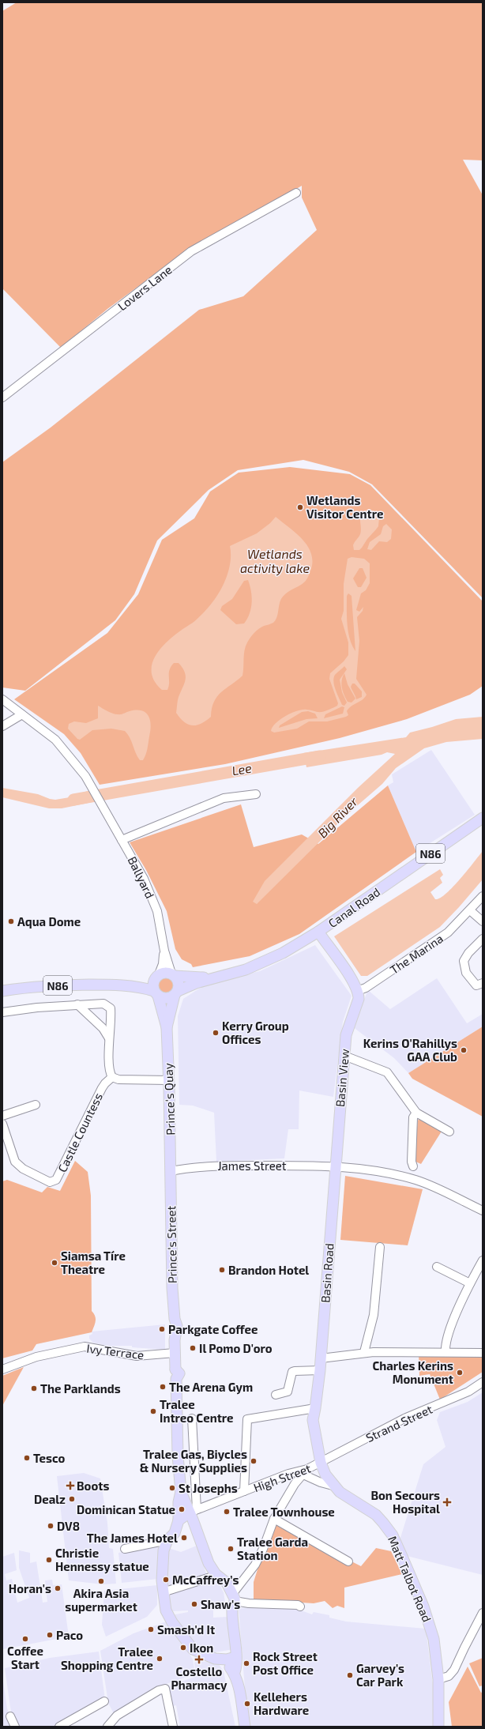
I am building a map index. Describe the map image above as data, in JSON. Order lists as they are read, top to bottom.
{
  "streets": {
    "main road": [
      "N86",
      "Canal Road",
      "Basin View",
      "Prince's Quay",
      "Prince's Street",
      "Basin Road",
      "Matt Talbot Road"
    ],
    "street": [
      "Lovers Lane",
      "Ballyard",
      "The Marina",
      "Castle Countess",
      "James Street",
      "Ivy Terrace",
      "Strand Street",
      "High Street"
    ]
  },
  "crossings": [
    ["N86", "Canal Road"],
    ["N86", "Prince's Quay"],
    ["The Marina", "Basin View"],
    ["Basin View", "James Street"],
    ["Basin View", "Basin Road"],
    ["Prince's Quay", "James Street"],
    ["Prince's Quay", "Prince's Street"],
    ["James Street", "Prince's Street"],
    ["James Street", "Basin Road"],
    ["Prince's Street", "Ivy Terrace"],
    ["Basin Road", "Matt Talbot Road"],
    ["Strand Street", "High Street"],
    ["Strand Street", "Matt Talbot Road"],
    ["High Street", "Matt Talbot Road"]
  ],
  "water": ["Wetlands activity lake", "Lee", "Big River"],
  "places": {
    "other": [
      "Wetlands Visitor Centre",
      "Aqua Dome",
      "Kerry Group Offices",
      "Kerins O'Rahillys GAA Club",
      "Siamsa Tíre Theatre",
      "Brandon Hotel",
      "Parkgate Coffee",
      "Il Pomo D'oro",
      "Charles Kerins Monument",
      "The Arena Gym",
      "The Parklands",
      "Tralee Intreo Centre",
      "Tesco",
      "Tralee Gas, Biycles & Nursery Supplies",
      "St Josephs",
      "Dealz",
      "Dominican Statue",
      "Tralee Townhouse",
      "DV8",
      "The James Hotel",
      "Tralee Garda Station",
      "Christie Hennessy statue",
      "McCaffrey’s",
      "Akira Asia supermarket",
      "Horan's",
      "Shaw's",
      "Smash'd It",
      "Paco",
      "Coffee Start",
      "Ikon",
      "Tralee Shopping Centre",
      "Rock Street Post Office",
      "Garvey's Car Park",
      "Kellehers Hardware"
    ],
    "health": ["Boots", "Bon Secours Hospital", "Costello Pharmacy"]
  }
}
